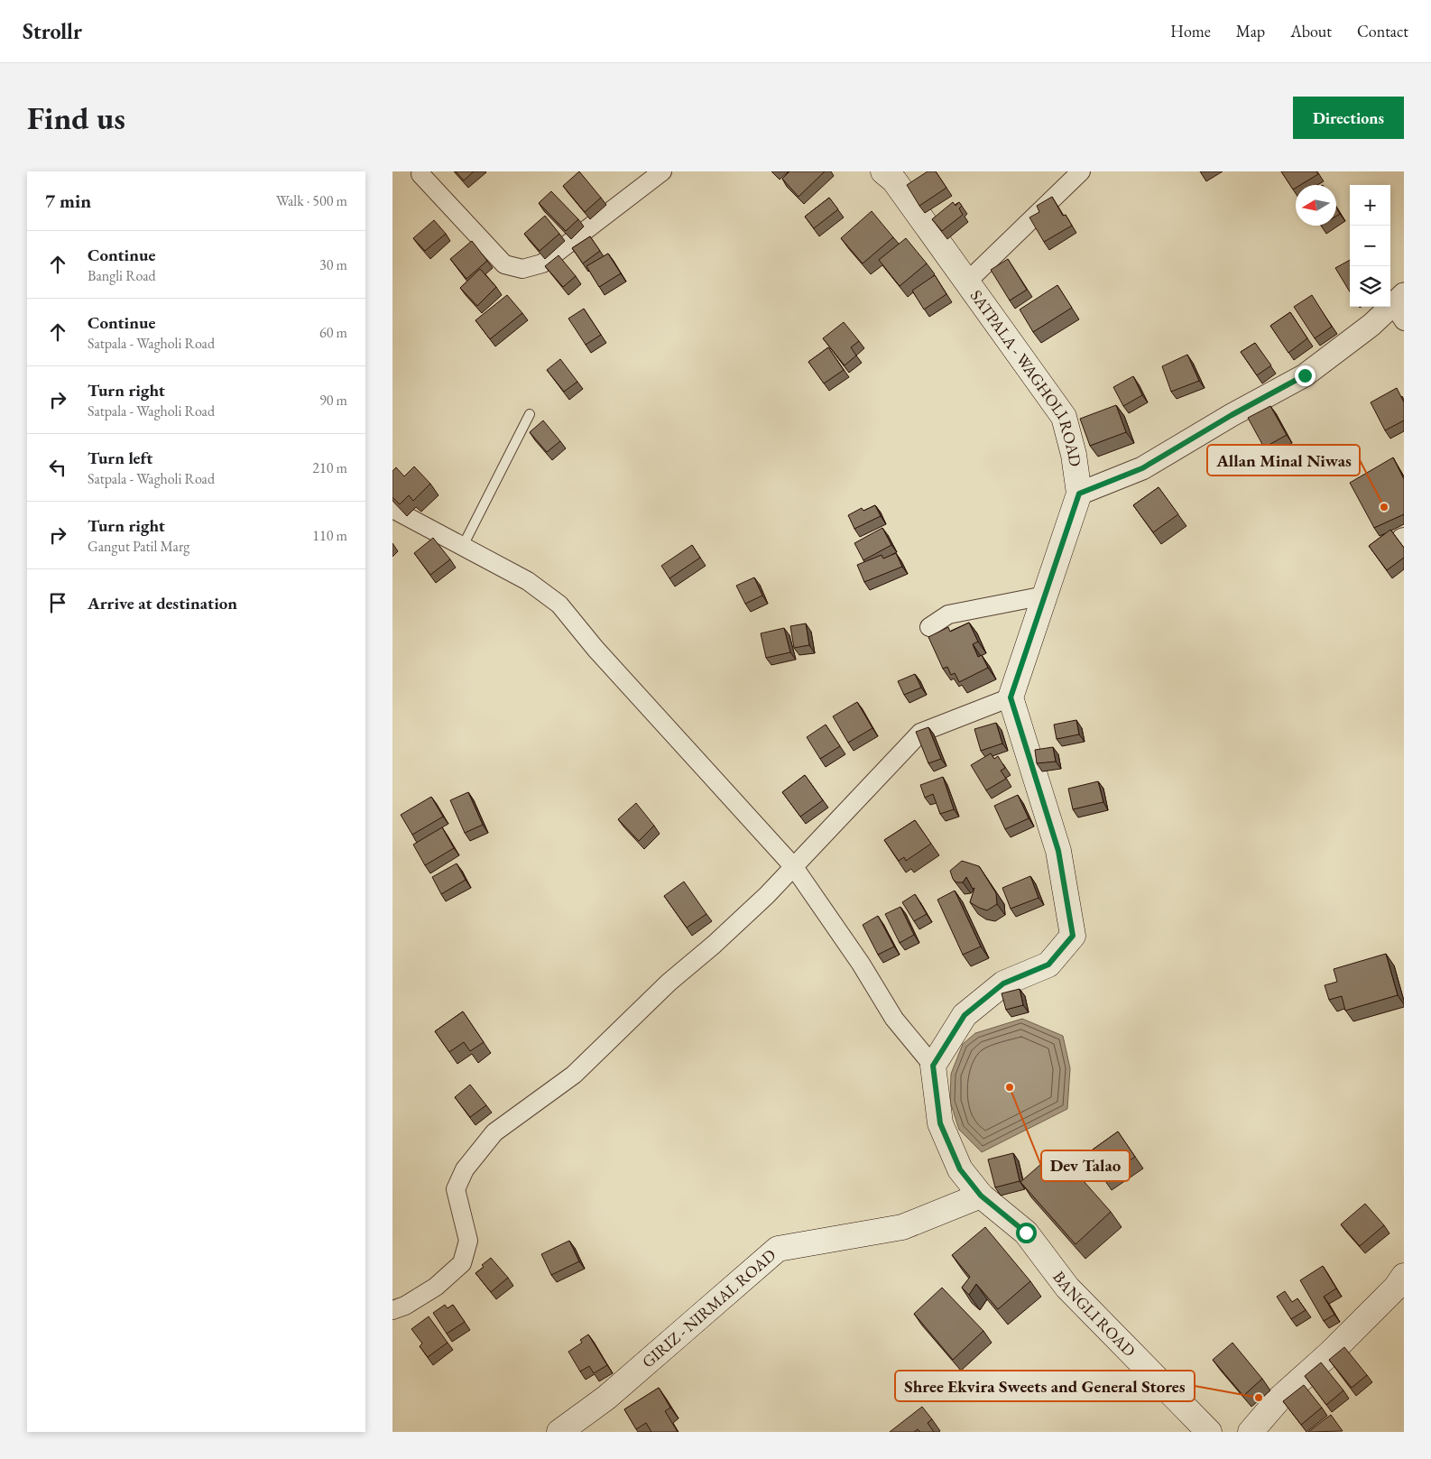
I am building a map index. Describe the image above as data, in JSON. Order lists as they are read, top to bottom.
{
  "streets": {
    "main road": ["SATPALA - WAGHOLI ROAD", "GIRIZ - NIRMAL ROAD", "BANGLI ROAD"]
  },
  "crossings": [
    ["GIRIZ - NIRMAL ROAD", "BANGLI ROAD"]
  ],
  "places": ["Allan Minal Niwas", "Dev Talao", "Shree Ekvira Sweets and General Stores"],
  "north": "left",
  "page": {
    "header": "Strollr",
    "nav": [
      "Home",
      "Map",
      "About",
      "Contact"
    ],
    "buttons": "Directions",
    "title": "Find us",
    "heading": ["7 min", "Walk · 500 m"],
    "map_buttons": ["+", "−"],
    "list": [
      ["Continue", "Bangli Road", "30 m"],
      ["Continue", "Satpala - Wagholi Road", "60 m"],
      ["Turn right", "Satpala - Wagholi Road", "90 m"],
      ["Turn left", "Satpala - Wagholi Road", "210 m"],
      ["Turn right", "Gangut Patil Marg", "110 m"],
      "Arrive at destination"
    ]
  }
}
